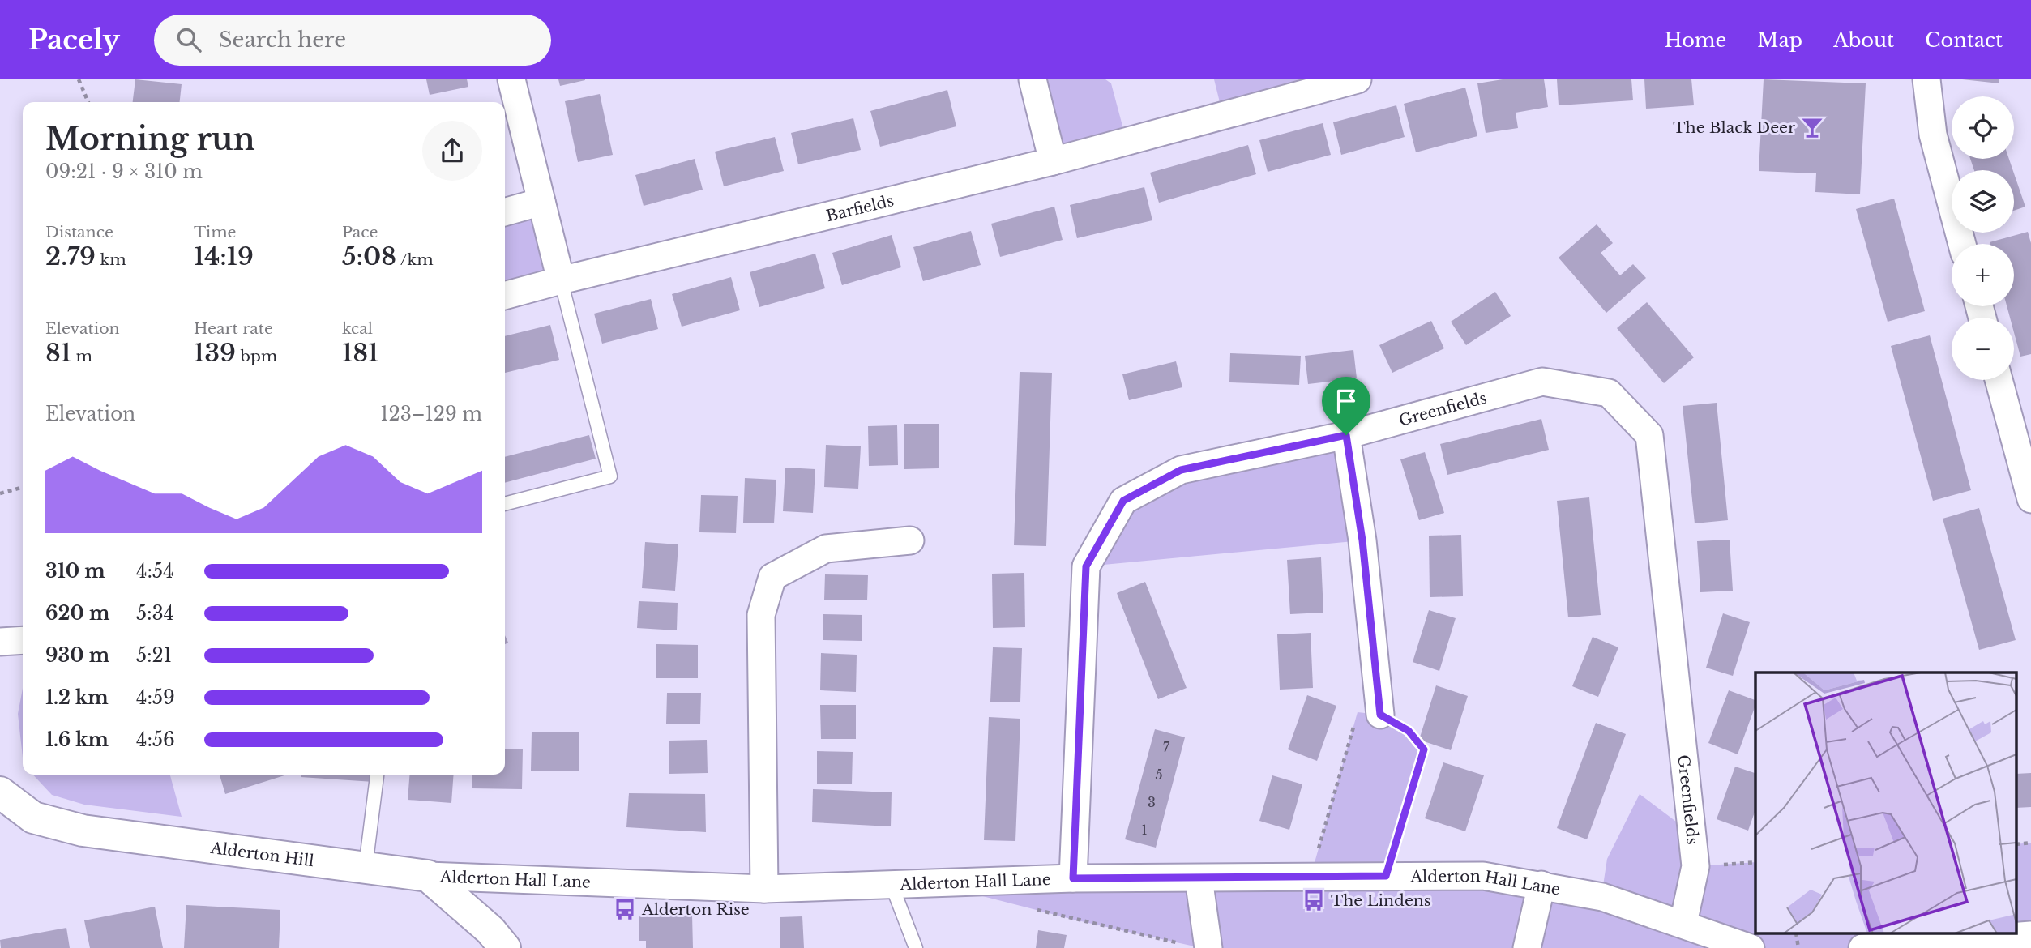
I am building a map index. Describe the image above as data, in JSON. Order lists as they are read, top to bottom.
{
  "streets": {
    "street": [
      "Barfields",
      "Greenfields",
      "Alderton Hill",
      "Alderton Hall Lane"
    ]
  },
  "crossings": [
    ["Greenfields", "Alderton Hall Lane"],
    ["Alderton Hill", "Alderton Hall Lane"]
  ],
  "places": {
    "bar": ["The Black Deer"],
    "bus stop": ["The Lindens", "Alderton Rise"]
  },
  "house_numbers": [
    "7",
    "5",
    "3",
    "1"
  ],
  "page": {
    "header": "Pacely",
    "search": "Search here",
    "nav": [
      "Home",
      "Map",
      "About",
      "Contact"
    ],
    "map_buttons": ["+", "−"],
    "heading": ["Morning run", "09:21 · 9 × 310 m"],
    "stats": [
      ["Distance", "2.79 km"],
      ["Time", "14:19"],
      ["Pace", "5:08 /km"],
      ["Elevation", "81 m"],
      ["Heart rate", "139 bpm"],
      ["kcal", "181"]
    ],
    "chart": ["Elevation", "123–129 m"],
    "list": [
      {
        "name": "310 m",
        "note": "4:54"
      },
      {
        "name": "620 m",
        "note": "5:34"
      },
      {
        "name": "930 m",
        "note": "5:21"
      },
      {
        "name": "1.2 km",
        "note": "4:59"
      },
      {
        "name": "1.6 km",
        "note": "4:56"
      }
    ]
  }
}
